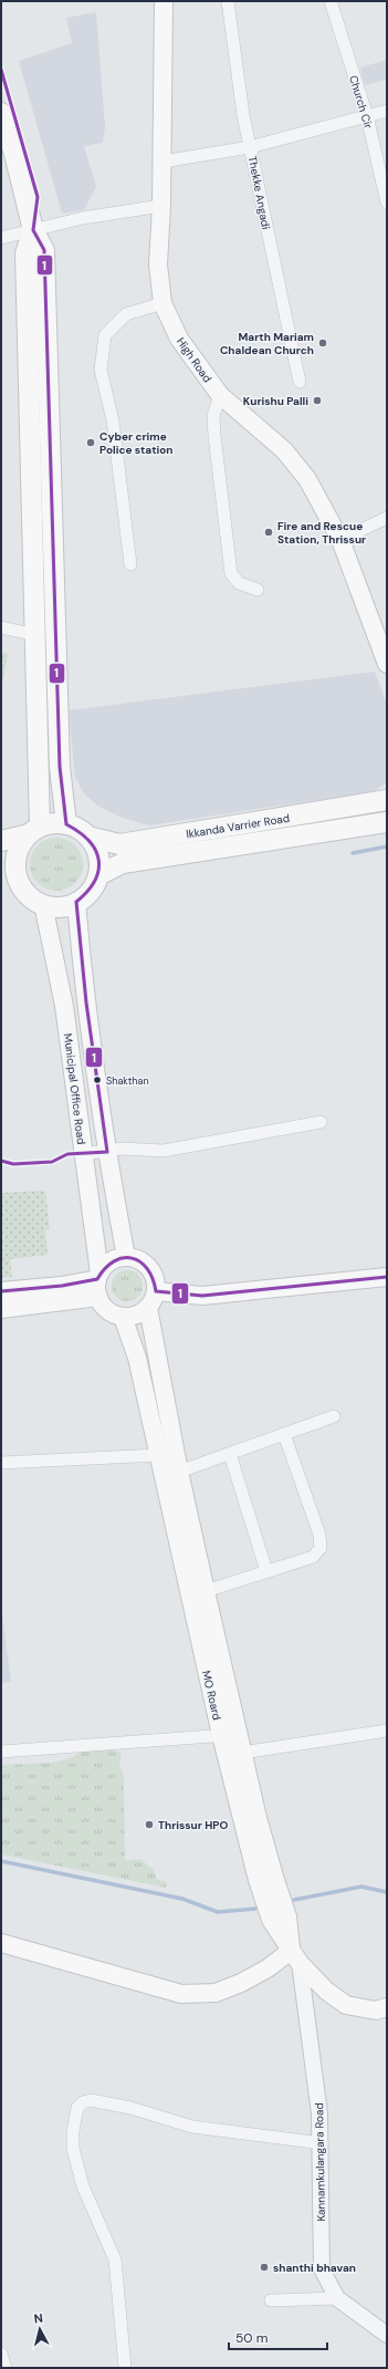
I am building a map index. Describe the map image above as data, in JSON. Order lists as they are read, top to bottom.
{
  "streets": {
    "main road": [
      "High Road",
      "Ikkanda Varrier Road",
      "Municipal Office Road",
      "MO Roard"
    ],
    "street": ["Church Cir", "Thekke Angadi", "Kannamkulangara Road"]
  },
  "crossings": [
    ["Ikkanda Varrier Road", "Municipal Office Road"],
    ["Municipal Office Road", "MO Roard"],
    ["MO Roard", "Kannamkulangara Road"]
  ],
  "places": [
    "Marth Mariam Chaldean Church",
    "Kurishu Palli",
    "Cyber crime Police station",
    "Fire and Rescue Station, Thrissur",
    "Shakthan",
    "Thrissur HPO",
    "shanthi bhavan"
  ],
  "lines": ["transit line 1"],
  "scale_bar": "50 m",
  "north": "top"
}
